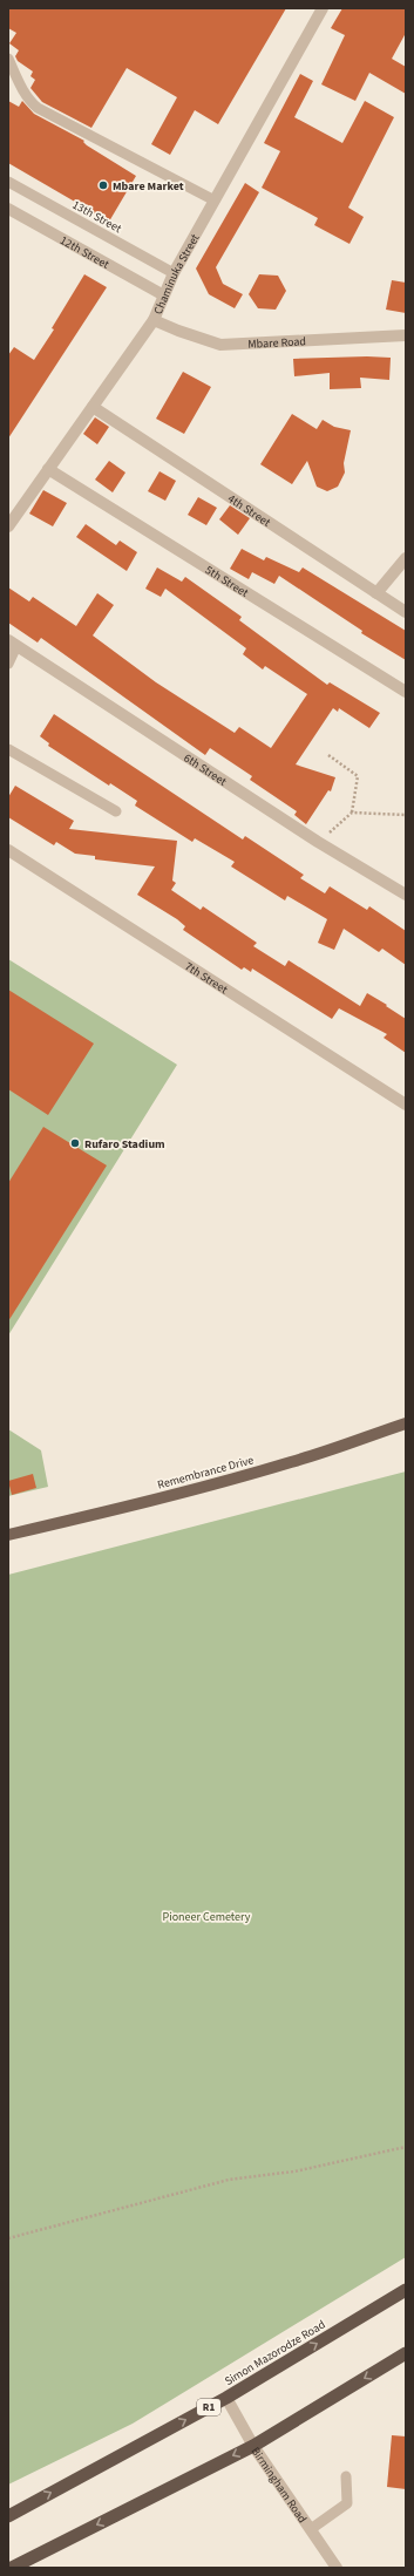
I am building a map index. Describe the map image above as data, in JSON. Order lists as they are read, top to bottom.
{
  "streets": {
    "highway": ["Simon Mazorodze Road", "R1"],
    "main road": ["Remembrance Drive"],
    "street": [
      "12th Street",
      "Chaminuka Street",
      "Mbare Road",
      "4th Street",
      "5th Street",
      "6th Street",
      "7th Street",
      "Birmingham Road"
    ],
    "lane": ["13th Street"]
  },
  "crossings": [
    ["13th Street", "Chaminuka Street"],
    ["12th Street", "Chaminuka Street"],
    ["Chaminuka Street", "Mbare Road"],
    ["Chaminuka Street", "4th Street"],
    ["Chaminuka Street", "5th Street"],
    ["Simon Mazorodze Road", "Birmingham Road"]
  ],
  "parks": ["Pioneer Cemetery"],
  "places": ["Mbare Market", "Rufaro Stadium"]
}
